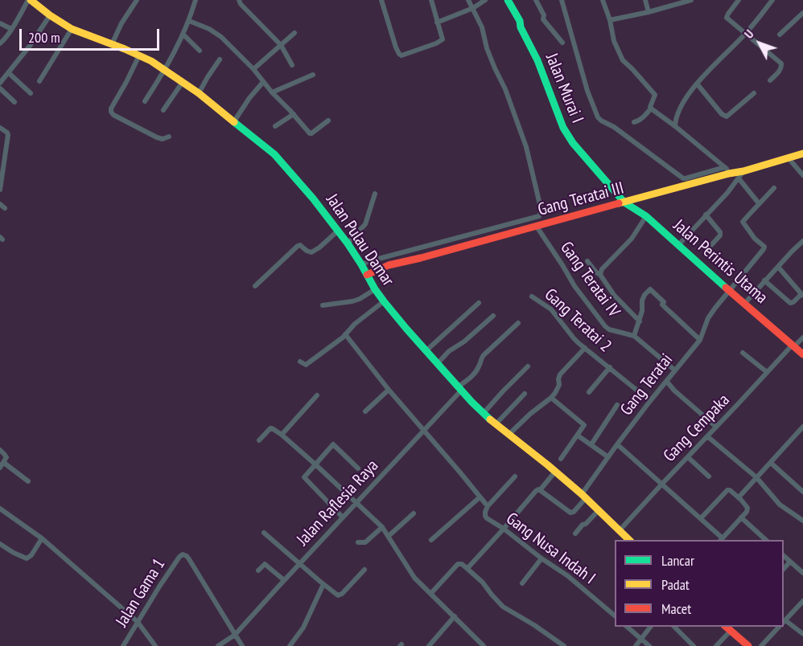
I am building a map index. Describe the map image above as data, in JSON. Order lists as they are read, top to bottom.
{
  "streets": {
    "street": [
      "Jalan Murai I",
      "Gang Teratai III",
      "Jalan Pulau Damar",
      "Jalan Perintis Utama",
      "Gang Teratai IV",
      "Gang Teratai 2",
      "Gang Teratai",
      "Gang Cempaka",
      "Jalan Raflesia Raya",
      "Gang Nusa Indah I",
      "Jalan Gama 1"
    ]
  },
  "crossings": [
    ["Jalan Murai I", "Gang Teratai III"],
    ["Jalan Murai I", "Jalan Perintis Utama"],
    ["Gang Teratai III", "Jalan Pulau Damar"],
    ["Gang Teratai III", "Jalan Perintis Utama"],
    ["Gang Teratai III", "Gang Teratai IV"],
    ["Jalan Pulau Damar", "Gang Teratai"],
    ["Jalan Pulau Damar", "Gang Cempaka"],
    ["Jalan Pulau Damar", "Jalan Raflesia Raya"],
    ["Jalan Perintis Utama", "Gang Teratai"],
    ["Jalan Perintis Utama", "Gang Cempaka"],
    ["Gang Teratai IV", "Gang Teratai"],
    ["Gang Teratai 2", "Gang Teratai"],
    ["Jalan Raflesia Raya", "Gang Nusa Indah I"],
    ["Jalan Raflesia Raya", "Jalan Gama 1"]
  ],
  "legend": ["Lancar", "Padat", "Macet"],
  "scale_bar": "200 m",
  "north": "top left"
}
